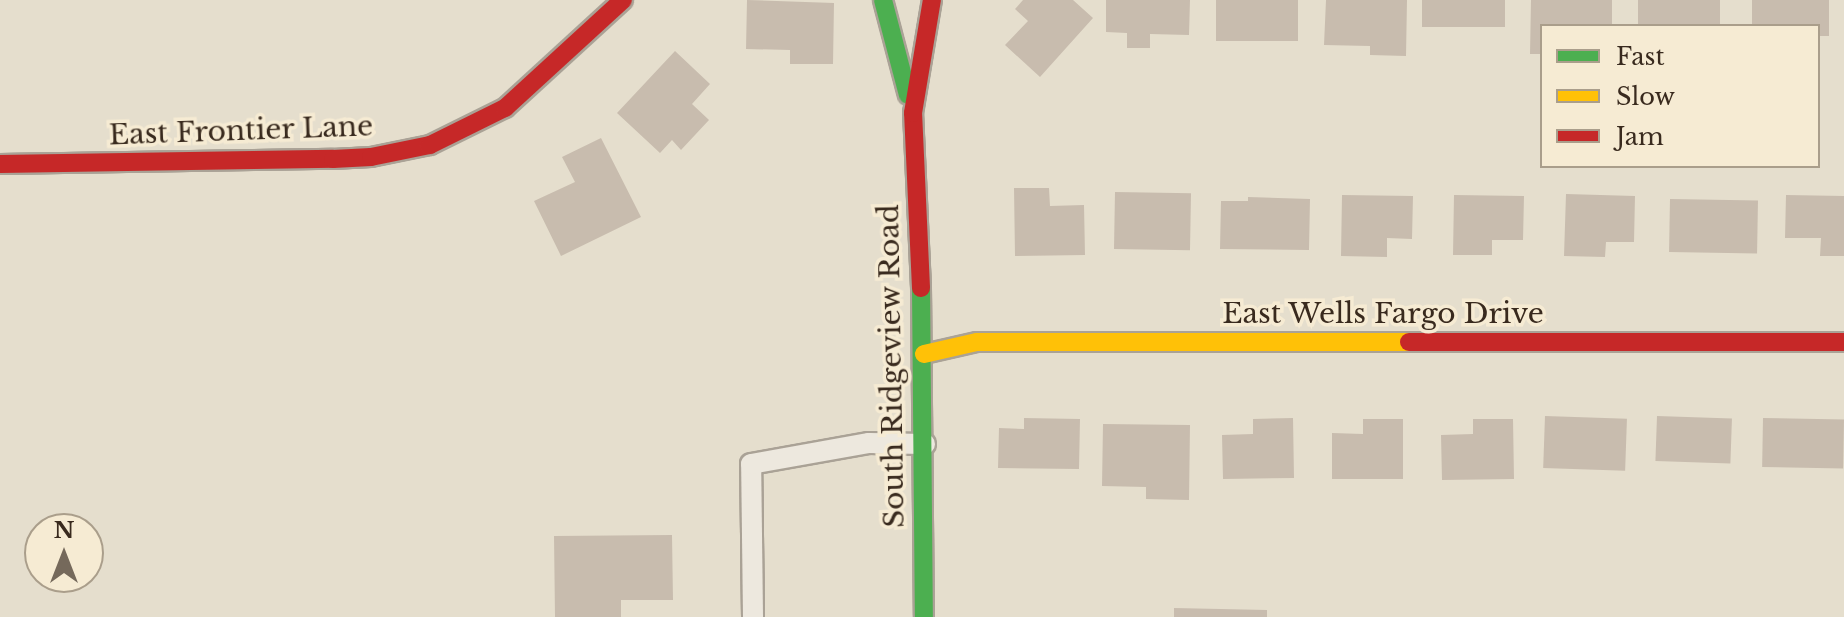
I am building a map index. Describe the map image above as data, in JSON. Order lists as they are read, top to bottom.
{
  "streets": {
    "street": ["East Frontier Lane", "East Wells Fargo Drive", "South Ridgeview Road"]
  },
  "crossings": [
    ["East Wells Fargo Drive", "South Ridgeview Road"]
  ],
  "legend": ["Fast", "Slow", "Jam"],
  "north": "top"
}
